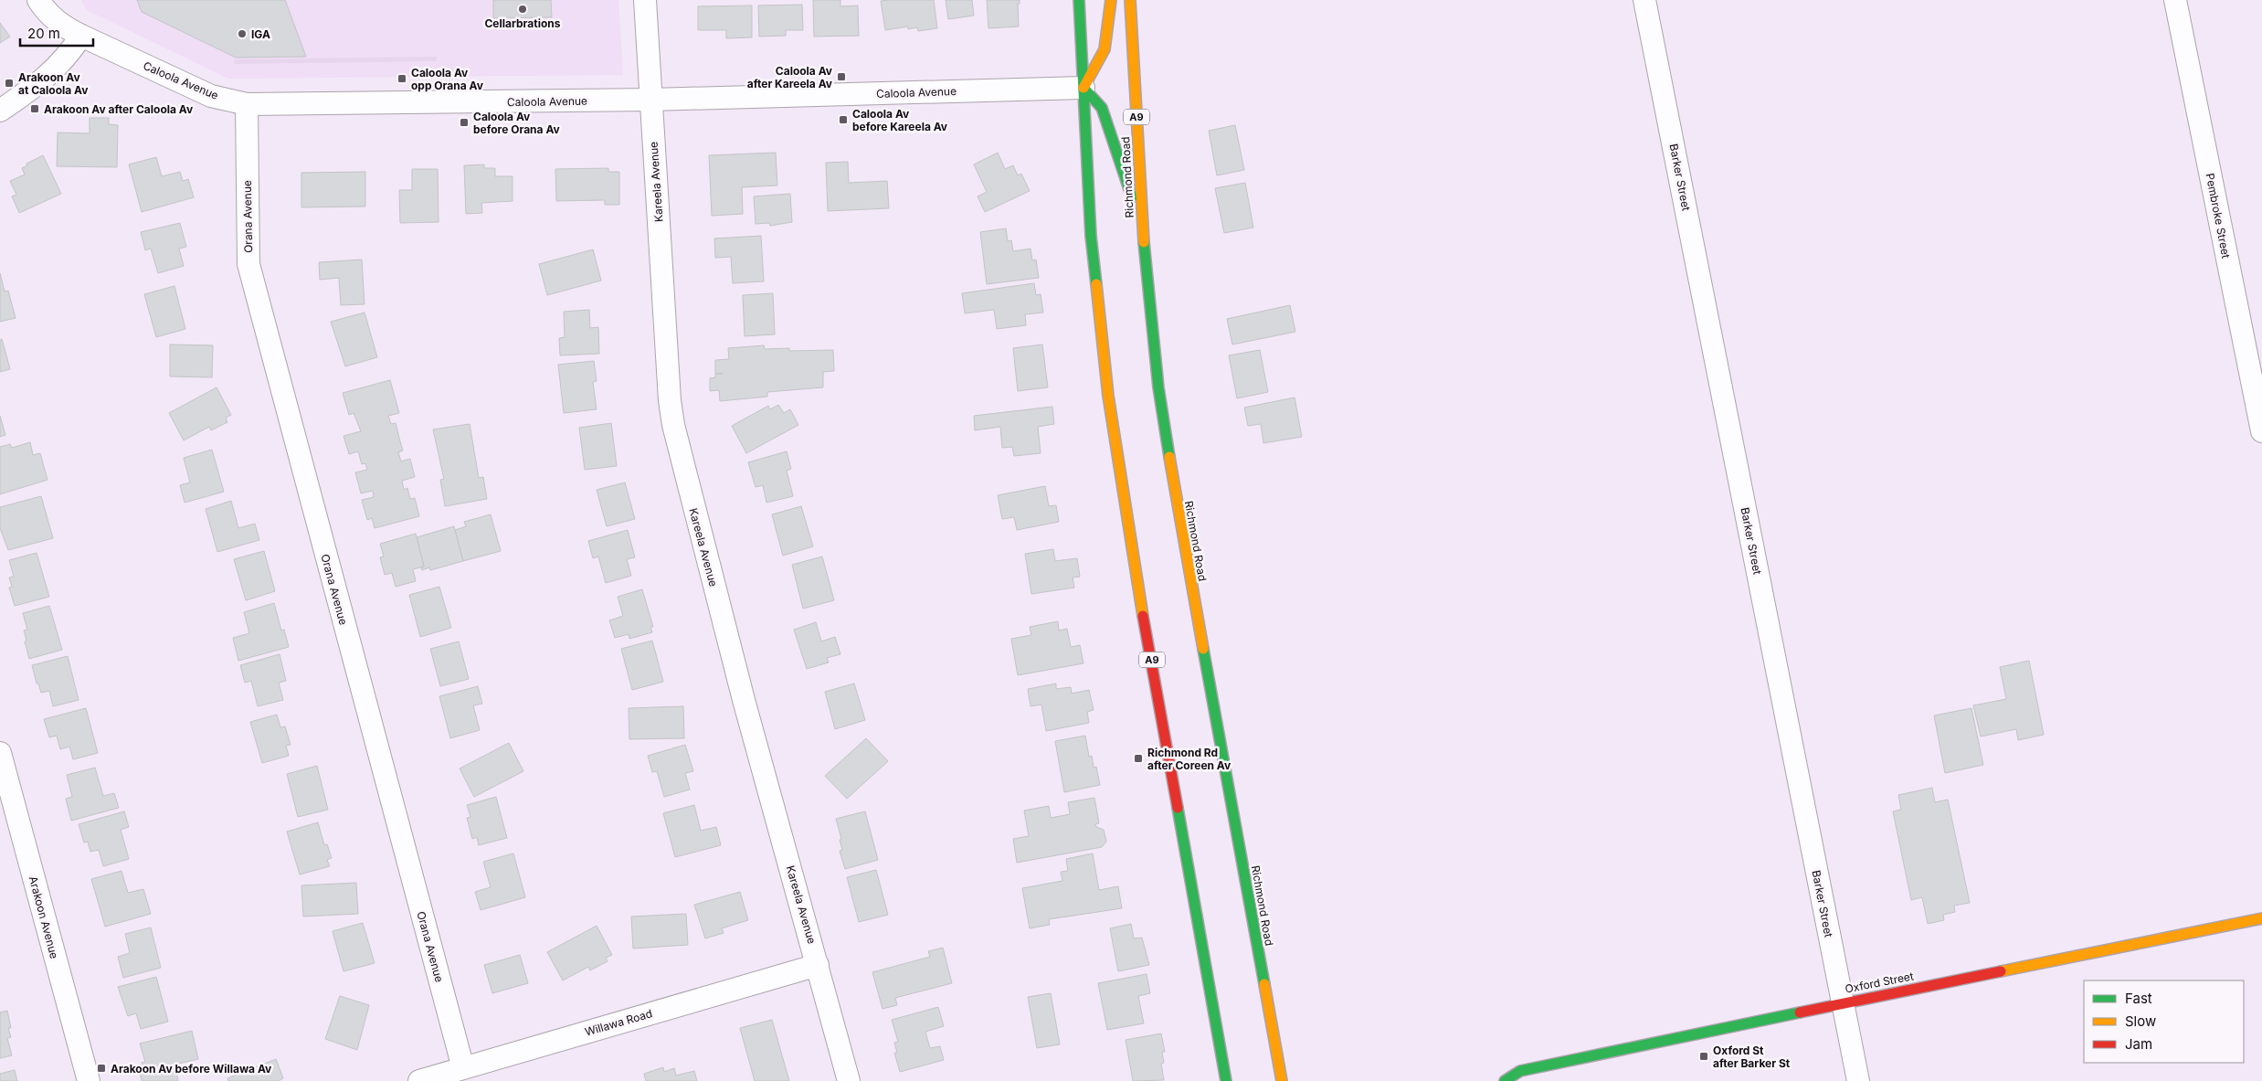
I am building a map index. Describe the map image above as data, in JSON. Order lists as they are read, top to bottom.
{
  "streets": {
    "main road": ["A9", "Richmond Road", "Oxford Street"],
    "street": [
      "Caloola Avenue",
      "Barker Street",
      "Kareela Avenue",
      "Pembroke Street",
      "Orana Avenue",
      "Arakoon Avenue",
      "Willawa Road"
    ]
  },
  "crossings": [
    ["Caloola Avenue", "A9"],
    ["Caloola Avenue", "Kareela Avenue"],
    ["Caloola Avenue", "Orana Avenue"],
    ["Barker Street", "Oxford Street"],
    ["Kareela Avenue", "Willawa Road"],
    ["Orana Avenue", "Willawa Road"]
  ],
  "places": {
    "other": ["Cellarbrations", "IGA"],
    "transit": [
      "Caloola Av after Kareela Av",
      "Caloola Av opp Orana Av",
      "Arakoon Av at Caloola Av",
      "Arakoon Av after Caloola Av",
      "Caloola Av before Kareela Av",
      "Caloola Av before Orana Av",
      "Richmond Rd after Coreen Av",
      "Oxford St after Barker St",
      "Arakoon Av before Willawa Av"
    ]
  },
  "legend": ["Fast", "Slow", "Jam"],
  "scale_bar": "20 m"
}
